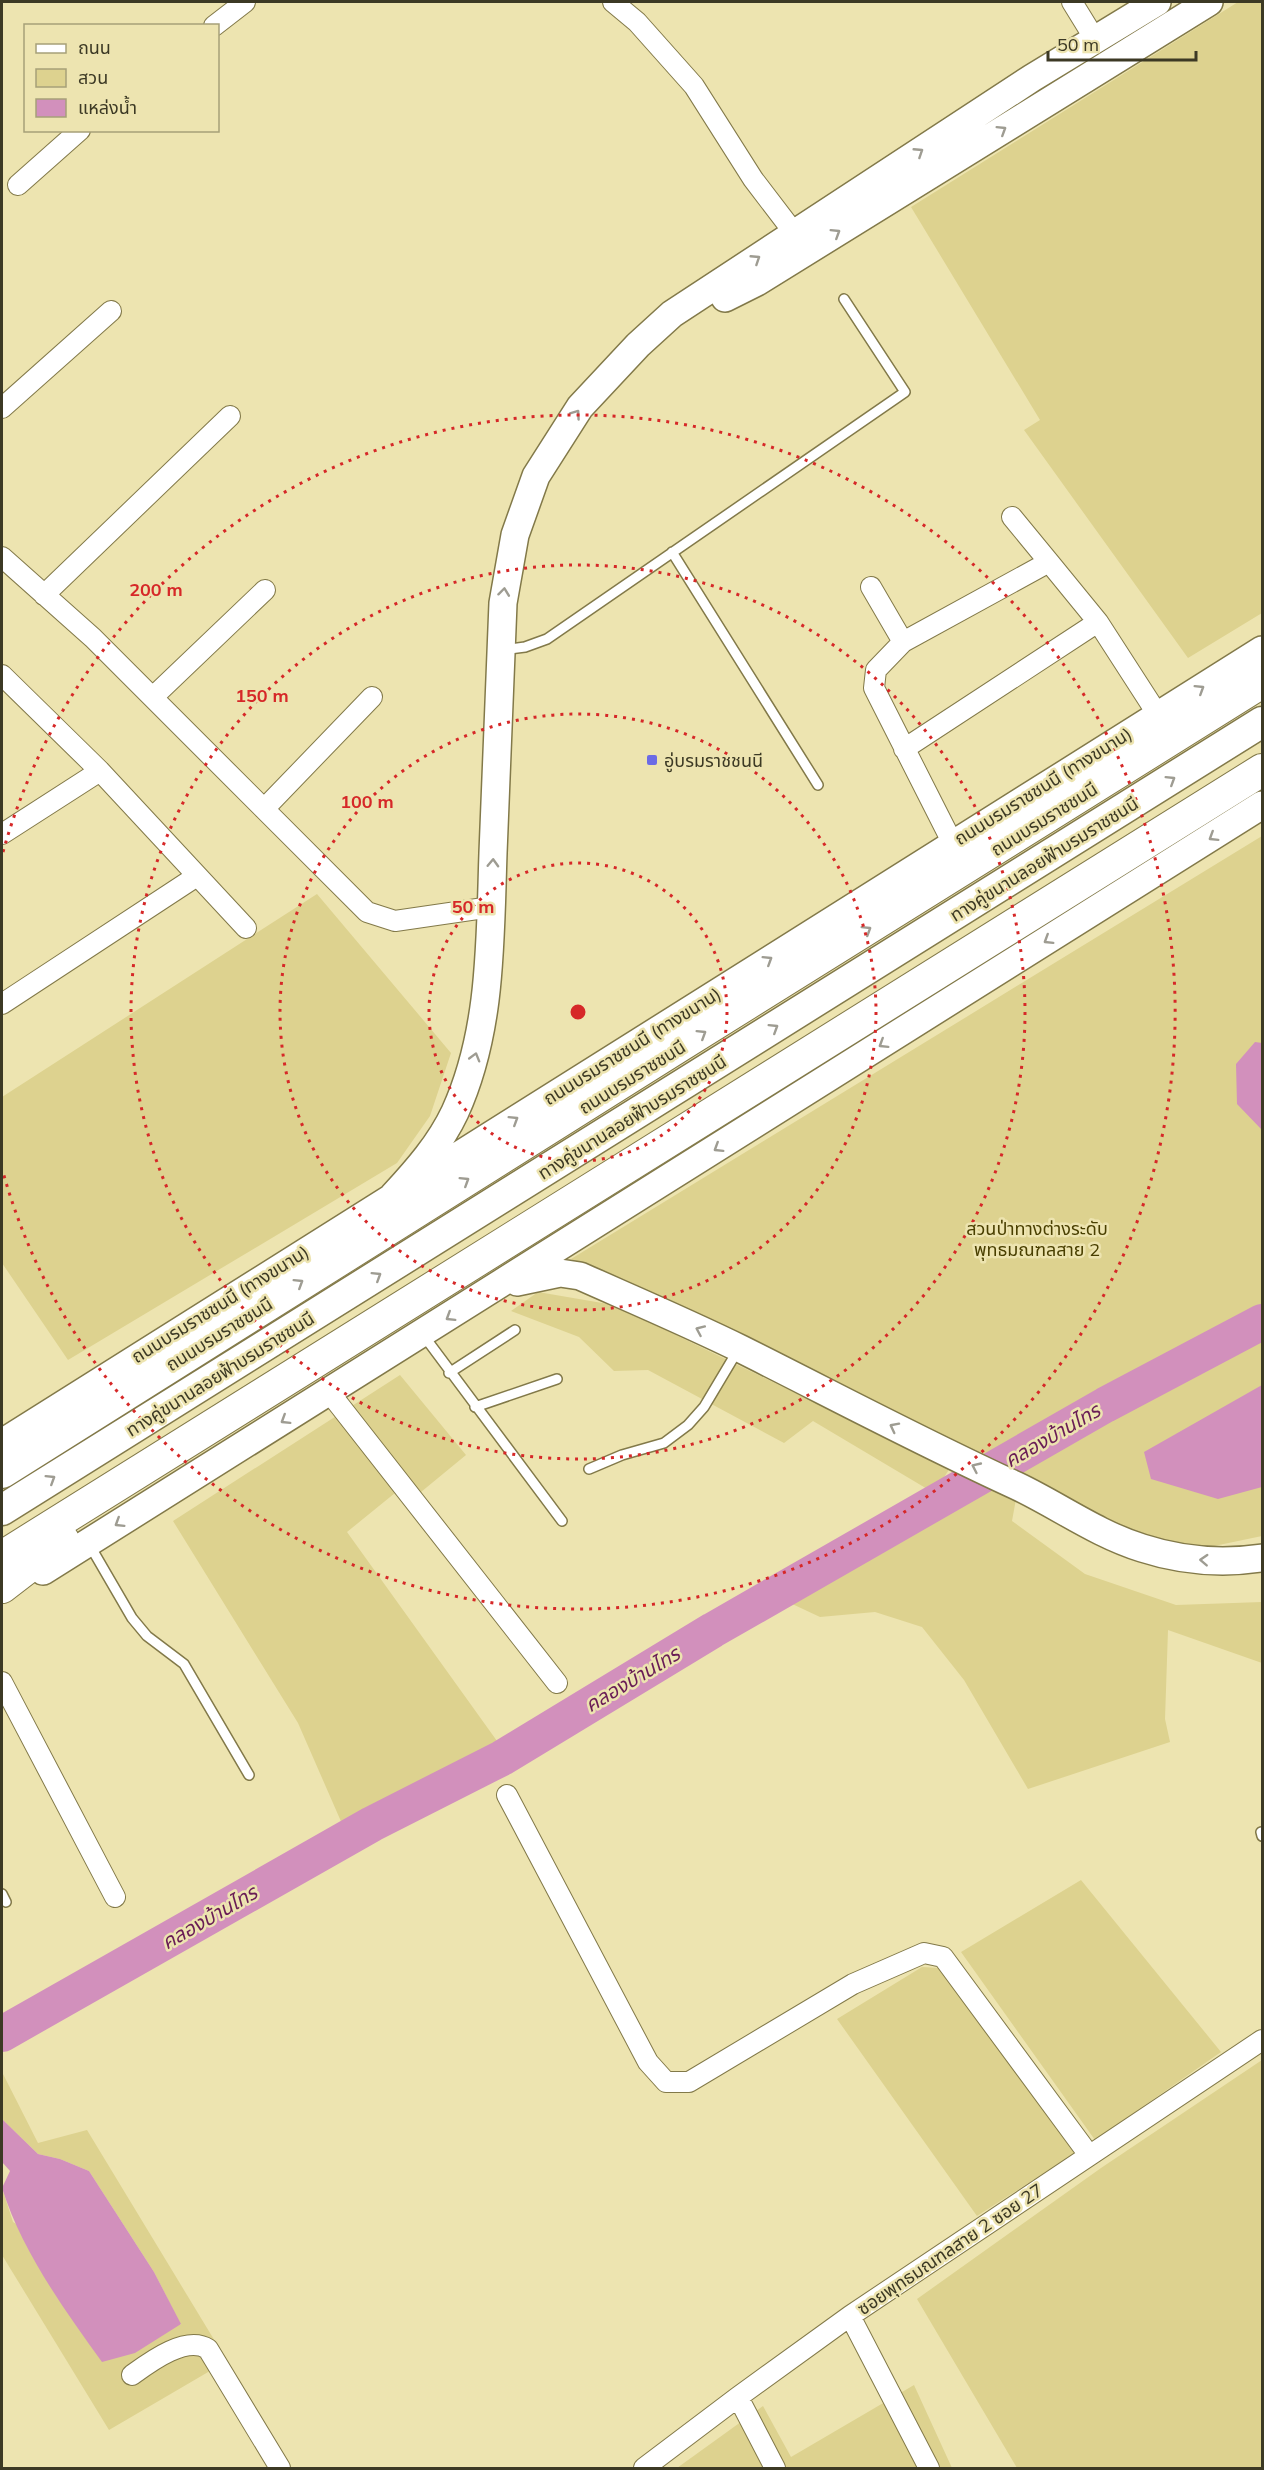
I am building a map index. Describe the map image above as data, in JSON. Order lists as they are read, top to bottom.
{
  "streets": {
    "highway": ["ถนนบรมราชชนนี"],
    "main road": ["ถนนบรมราชชนนี (ทางขนาน)", "ทางคู่ขนานลอยฟ้าบรมราชชนนี"],
    "street": ["ซอยพุทธมณฑลสาย 2 ซอย 27"]
  },
  "water": ["คลองบ้านไทร"],
  "parks": ["สวนป่าทางต่างระดับ พุทธมณฑลสาย 2"],
  "places": {
    "transit": ["อู่บรมราชชนนี"]
  },
  "legend": ["ถนน", "สวน", "แหล่งน้ำ"],
  "scale_bar": "50 m",
  "rings": [
    "200 m",
    "150 m",
    "100 m",
    "50 m"
  ]
}
